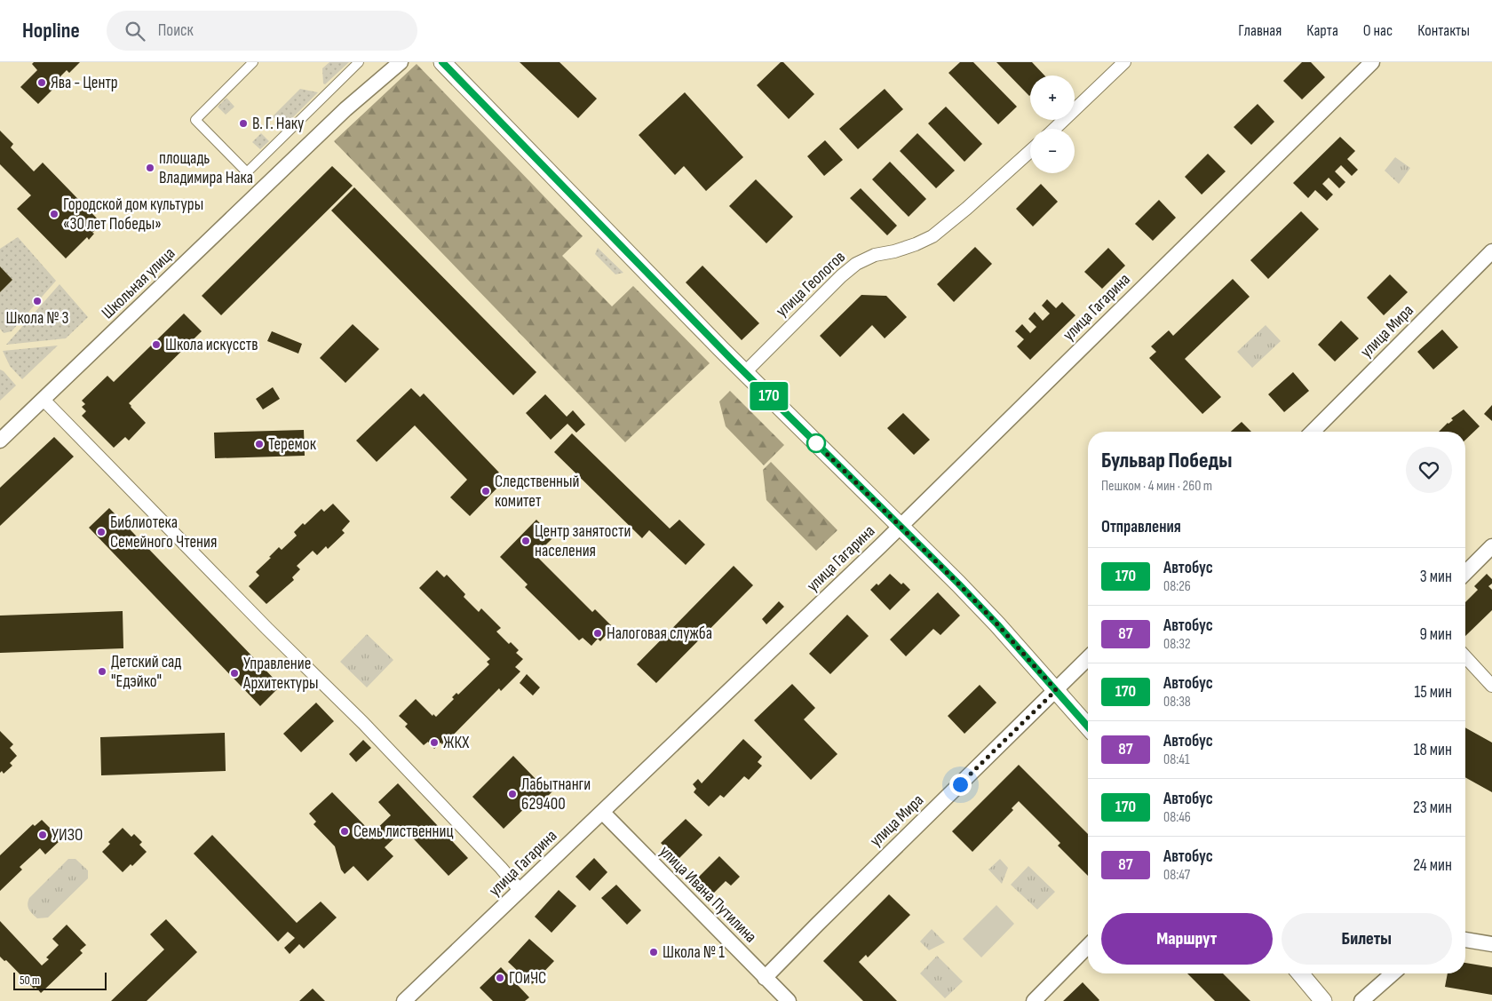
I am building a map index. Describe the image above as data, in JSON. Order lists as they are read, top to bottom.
{
  "streets": {
    "street": [
      "Школьная улица",
      "улица Геологов",
      "улица Гагарина",
      "улица Мира",
      "улица Ивана Путилина"
    ]
  },
  "crossings": [
    ["улица Гагарина", "улица Ивана Путилина"],
    ["улица Мира", "улица Ивана Путилина"]
  ],
  "places": [
    "Ява - Центр",
    "В. Г. Наку",
    "площадь Владимира Нака",
    "Городской дом культуры «30 лет Победы»",
    "Школа № 3",
    "Школа искусств",
    "Теремок",
    "Следственный комитет",
    "Библиотека Семейного Чтения",
    "Центр занятости населения",
    "Налоговая служба",
    "Детский сад \"Едэйко\"",
    "Управление Архитектуры",
    "ЖКХ",
    "Лабытнанги 629400",
    "Семь лиственниц",
    "УИЗО",
    "Школа № 1",
    "ГОиЧС"
  ],
  "lines": ["bus line 170"],
  "scale_bar": "50 m",
  "page": {
    "header": "Hopline",
    "search": "Поиск",
    "nav": [
      "Главная",
      "Карта",
      "О нас",
      "Контакты"
    ],
    "on_map": "170",
    "map_buttons": ["+", "−"],
    "heading": [
      ["Бульвар Победы", "Пешком · 4 мин · 260 m"],
      "Отправления"
    ],
    "list": [
      {
        "mark": "170",
        "name": "Автобус",
        "note": "08:26",
        "value": "3 мин"
      },
      {
        "mark": "87",
        "name": "Автобус",
        "note": "08:32",
        "value": "9 мин"
      },
      {
        "mark": "170",
        "name": "Автобус",
        "note": "08:38",
        "value": "15 мин"
      },
      {
        "mark": "87",
        "name": "Автобус",
        "note": "08:41",
        "value": "18 мин"
      },
      {
        "mark": "170",
        "name": "Автобус",
        "note": "08:46",
        "value": "23 мин"
      },
      {
        "mark": "87",
        "name": "Автобус",
        "note": "08:47",
        "value": "24 мин"
      }
    ],
    "buttons": ["Маршрут", "Билеты"],
    "scale": "50 m"
  }
}
